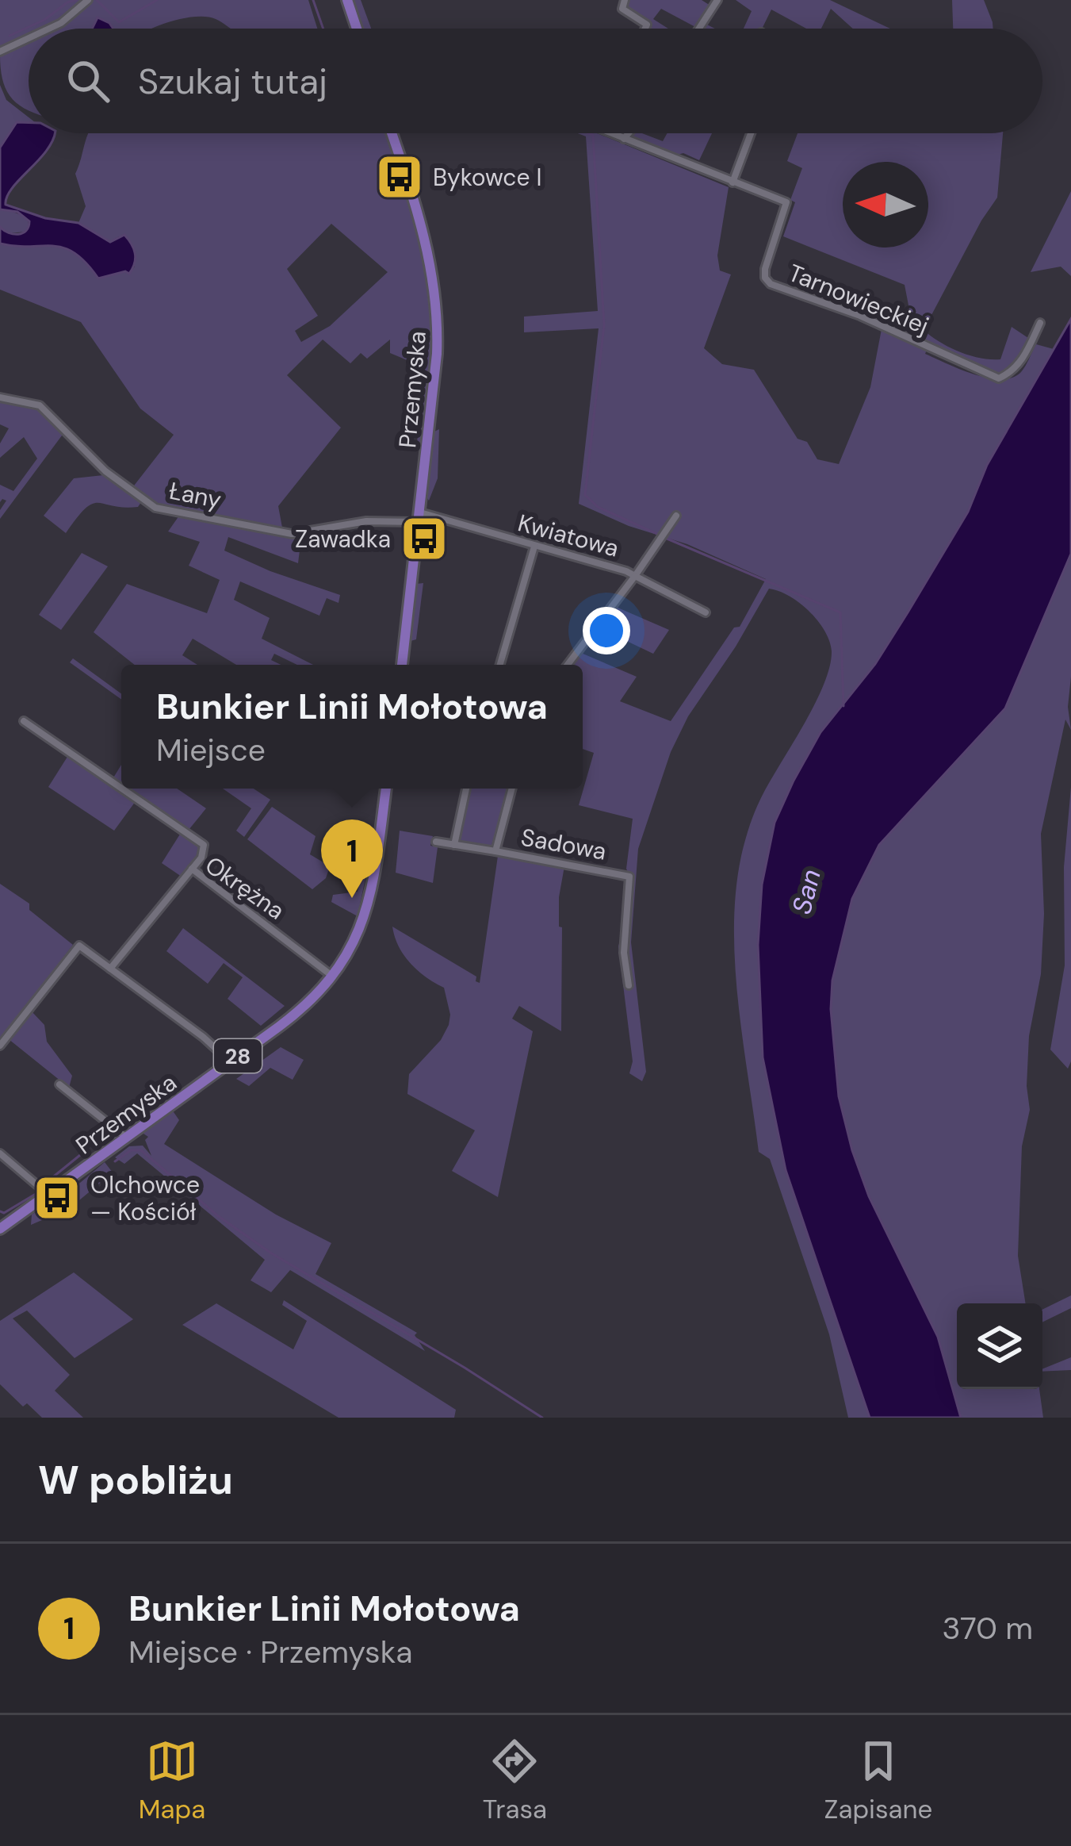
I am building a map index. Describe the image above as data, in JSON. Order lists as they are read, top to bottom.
{
  "streets": {
    "main road": ["Przemyska", "28"],
    "street": [
      "Tarnowieckiej",
      "Łany",
      "Kwiatowa",
      "Sadowa",
      "Okrężna"
    ]
  },
  "crossings": [
    ["Przemyska", "Łany"],
    ["Przemyska", "Kwiatowa"],
    ["Przemyska", "Okrężna"],
    ["Łany", "Kwiatowa"]
  ],
  "water": ["San"],
  "places": {
    "bus stop": ["Bykowce I", "Zawadka", "Olchowce — Kościół"]
  },
  "north": "left",
  "page": {
    "search": "Szukaj tutaj",
    "popup": ["Bunkier Linii Mołotowa", "Miejsce"],
    "pins": "1",
    "heading": "W pobliżu",
    "list": [
      {
        "mark": "1",
        "name": "Bunkier Linii Mołotowa",
        "note": "Miejsce · Przemyska",
        "value": "370 m"
      }
    ],
    "nav": ["Mapa", "Trasa", "Zapisane"]
  }
}
